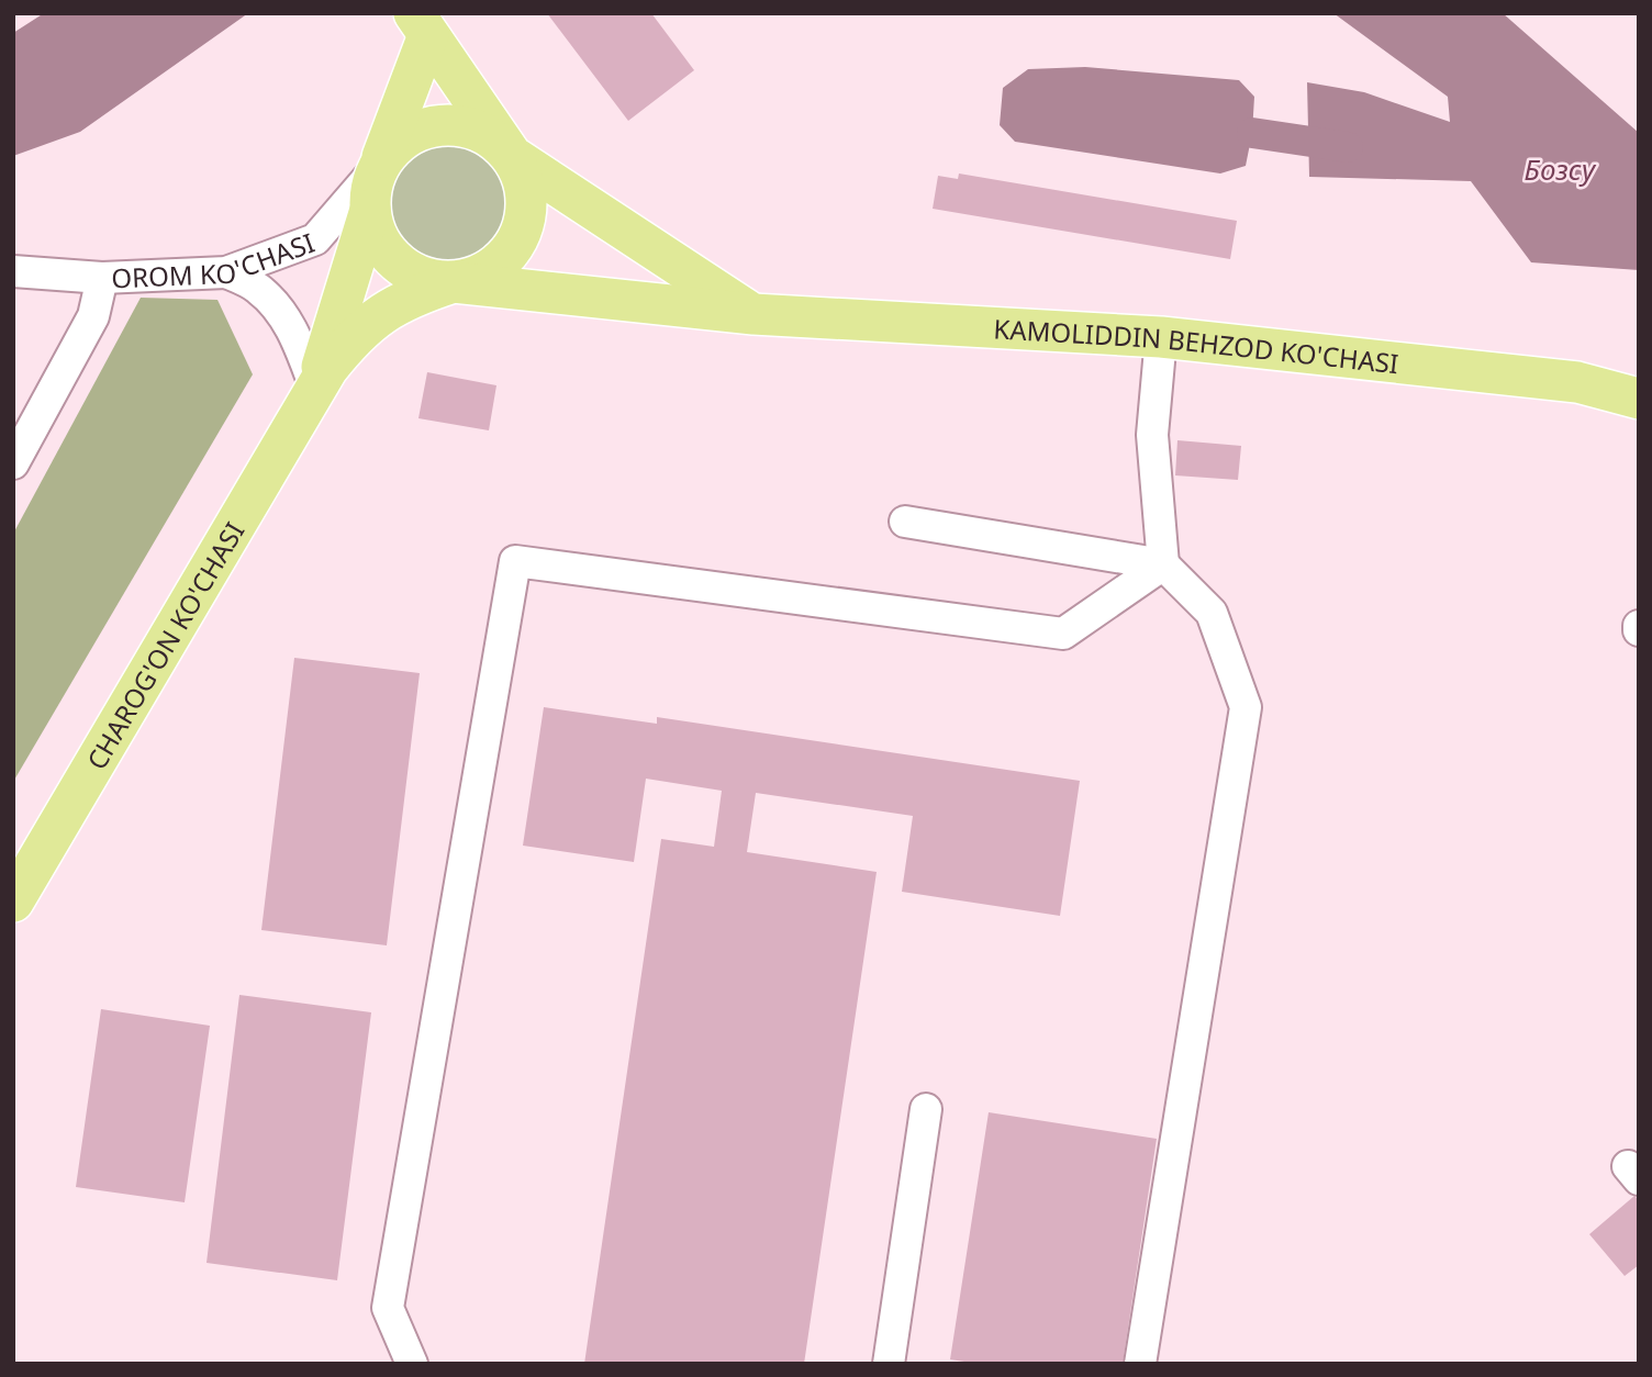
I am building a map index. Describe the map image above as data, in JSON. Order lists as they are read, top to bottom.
{
  "streets": {
    "main road": ["KAMOLIDDIN BEHZOD KO'CHASI", "CHAROG'ON KO'CHASI"],
    "street": ["OROM KO'CHASI"]
  },
  "crossings": [
    ["OROM KO'CHASI", "KAMOLIDDIN BEHZOD KO'CHASI"]
  ],
  "water": ["Бозсу"]
}
